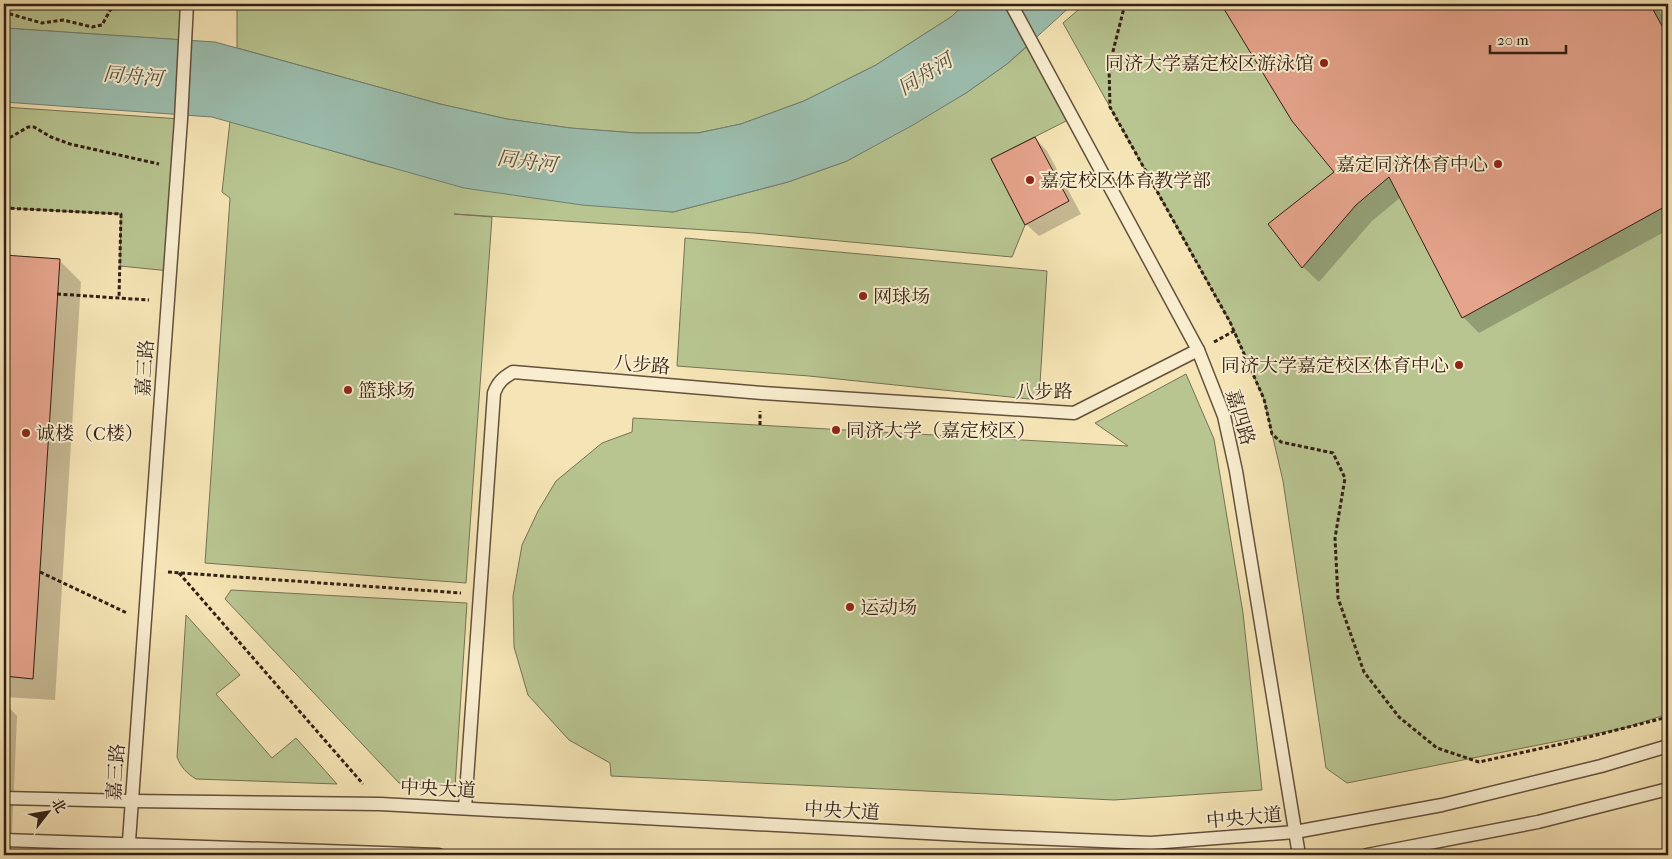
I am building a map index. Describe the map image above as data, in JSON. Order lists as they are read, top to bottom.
{
  "streets": {
    "lane": [
      "八步路",
      "嘉三路",
      "嘉四路",
      "中央大道"
    ]
  },
  "crossings": [
    ["八步路", "嘉四路"],
    ["八步路", "中央大道"],
    ["嘉三路", "中央大道"],
    ["嘉四路", "中央大道"]
  ],
  "water": ["同舟河"],
  "places": [
    "同济大学嘉定校区游泳馆",
    "嘉定同济体育中心",
    "嘉定校区体育教学部",
    "网球场",
    "同济大学嘉定校区体育中心",
    "篮球场",
    "同济大学（嘉定校区）",
    "诚楼（C楼）",
    "运动场"
  ],
  "scale_bar": "20 m",
  "north": "top right"
}
